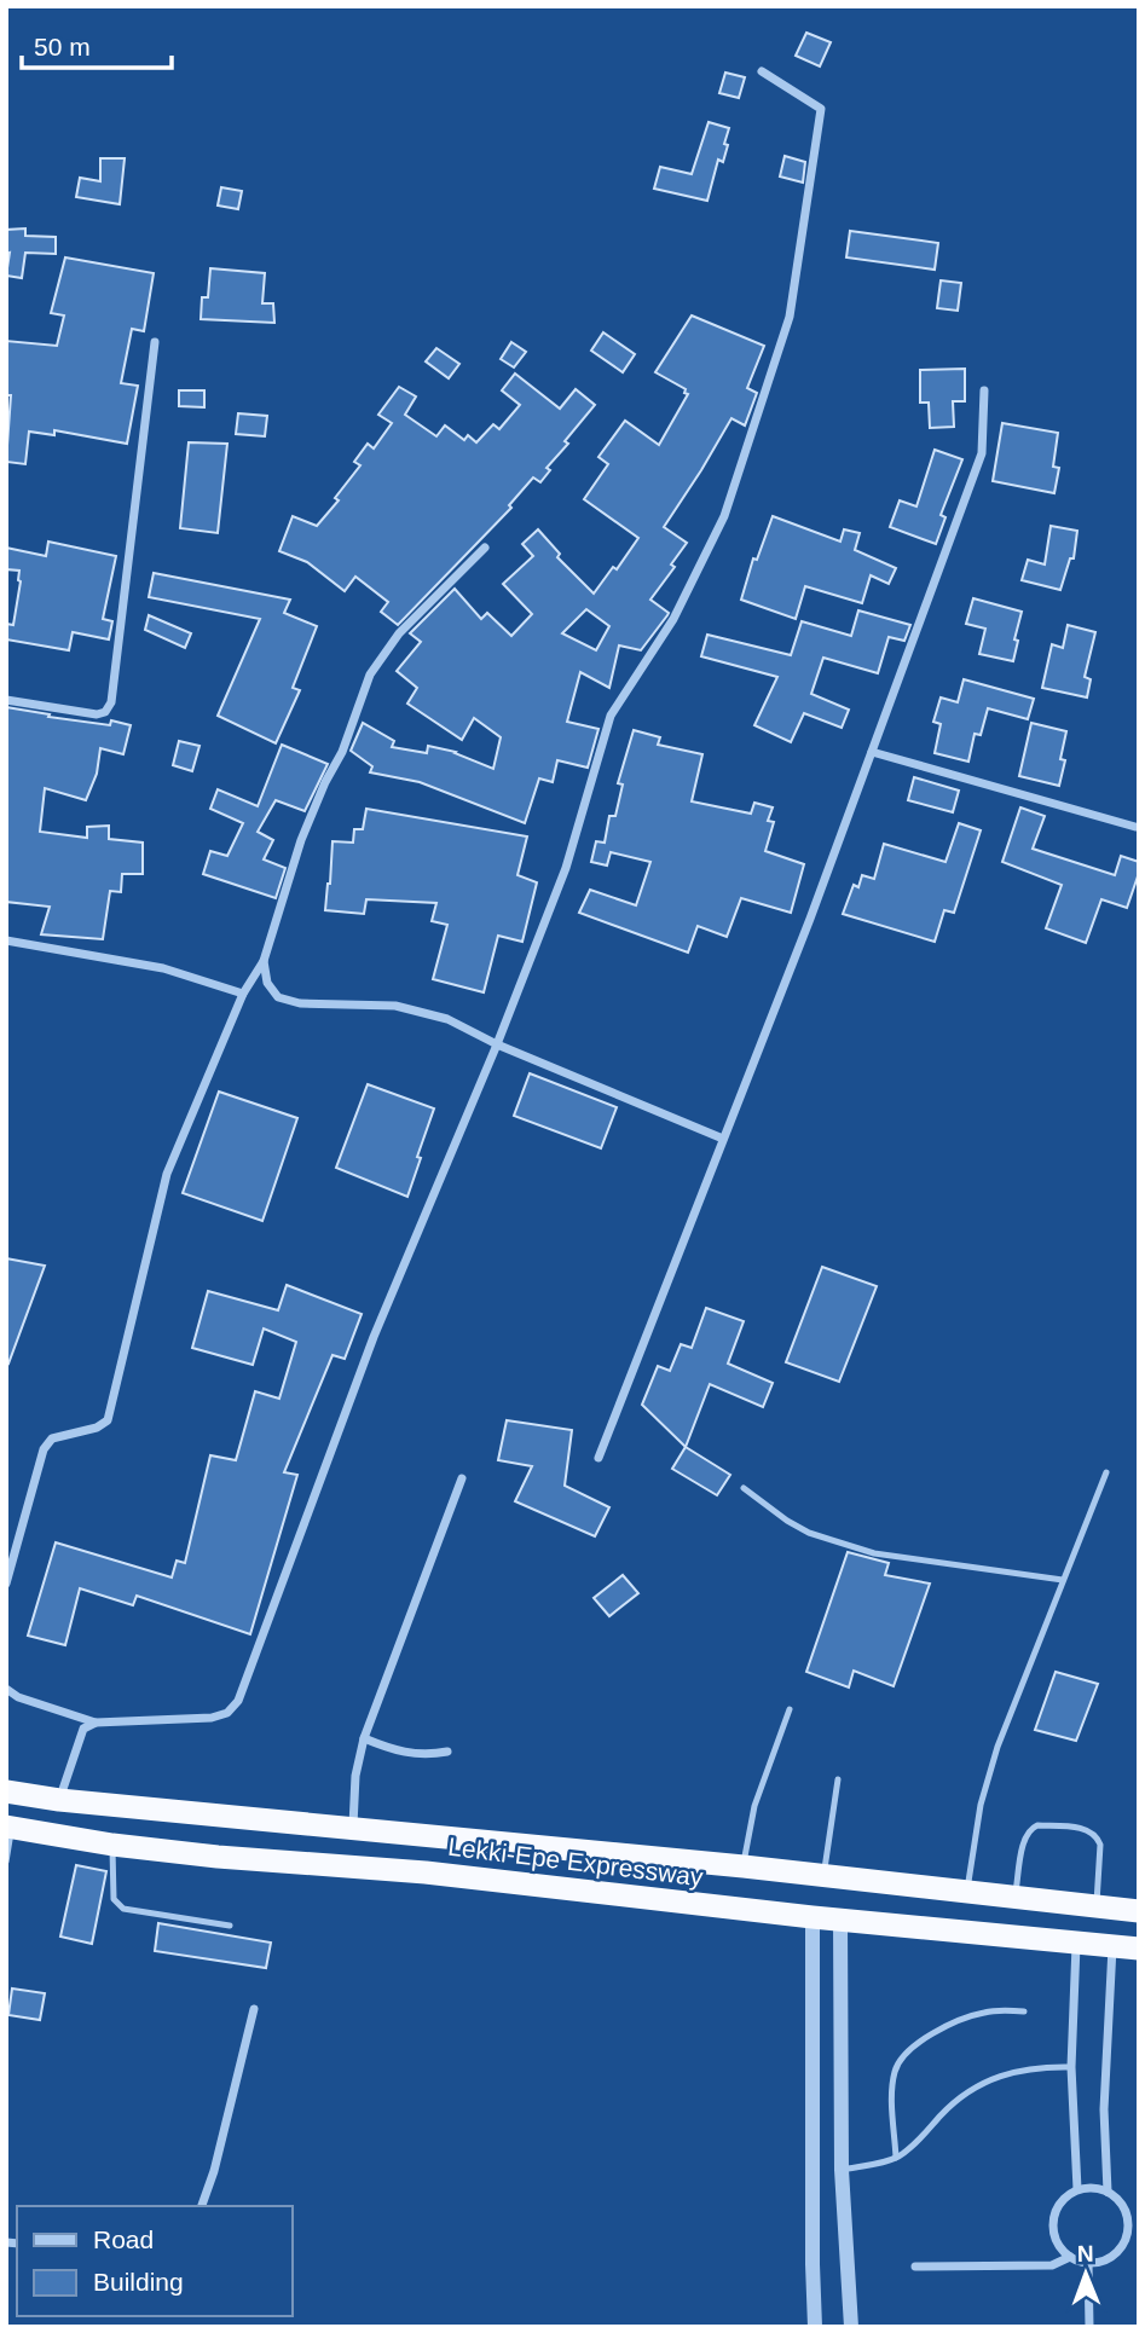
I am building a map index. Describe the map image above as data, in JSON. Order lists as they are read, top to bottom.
{
  "streets": {
    "highway": ["Lekki-Epe Expressway"]
  },
  "legend": ["Road", "Building"],
  "scale_bar": "50 m",
  "north": "top"
}
